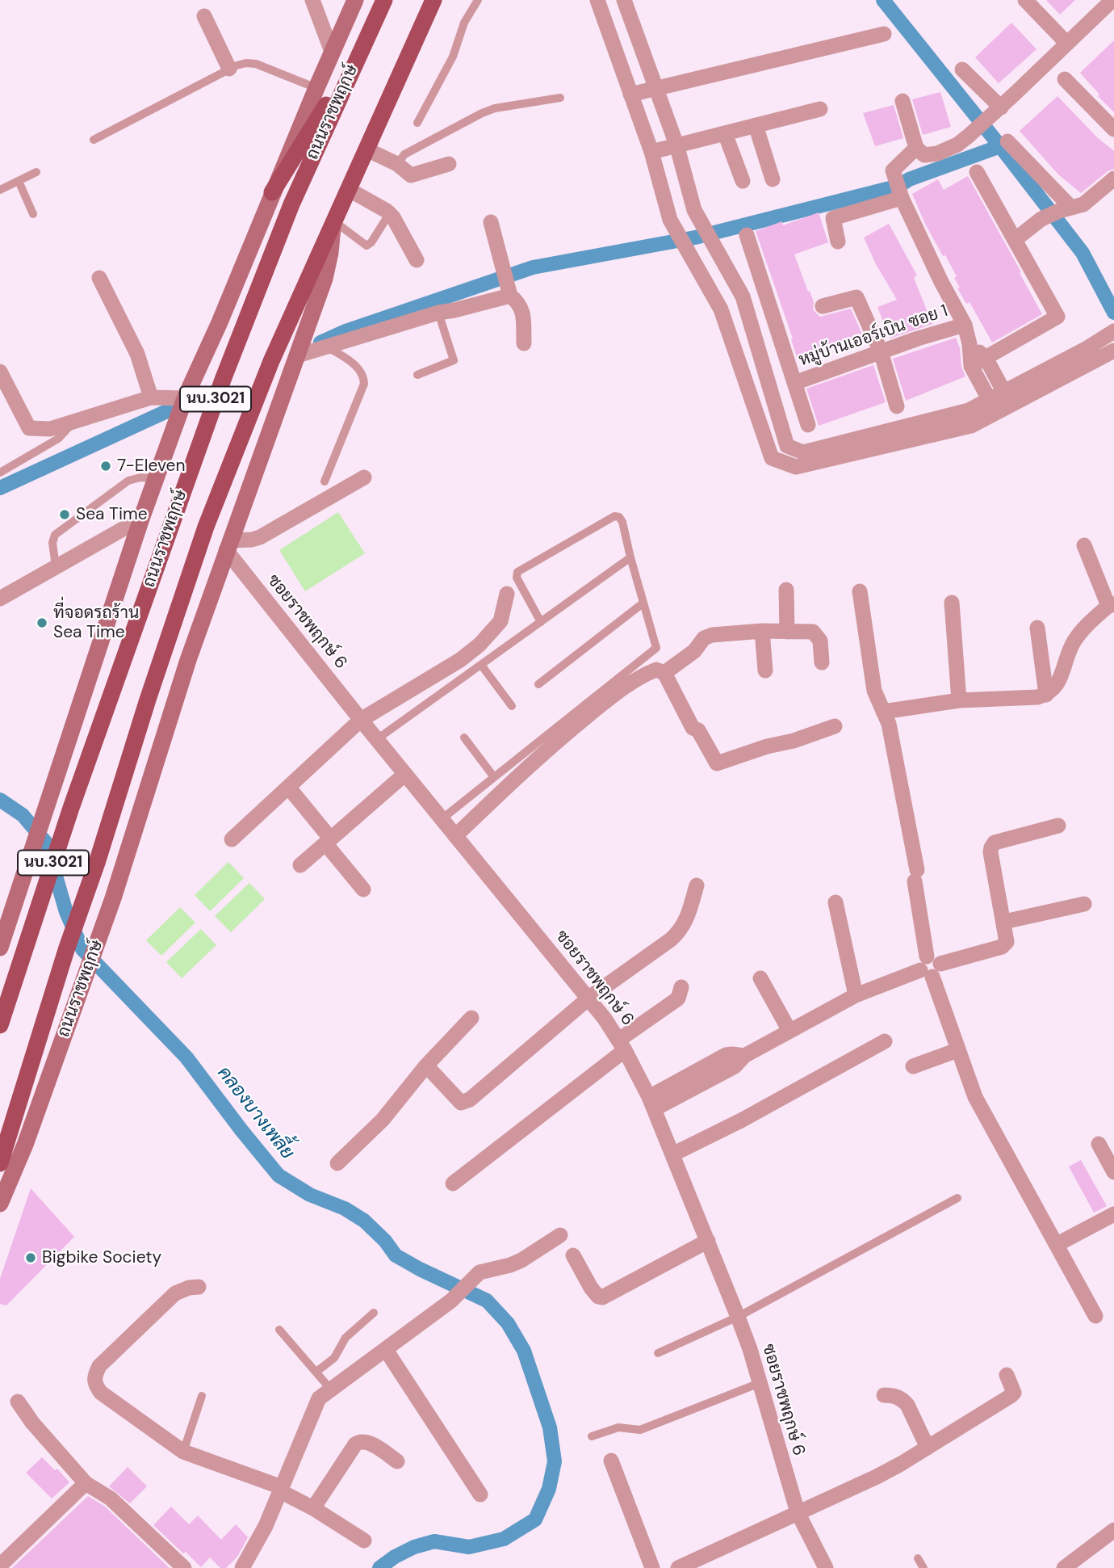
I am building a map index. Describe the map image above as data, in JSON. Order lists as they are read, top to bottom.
{
  "streets": {
    "main road": ["ถนนราชพฤกษ์", "นบ.3021"],
    "street": ["หมู่บ้านเออร์เบิน ซอย 1", "ซอยราชพฤกษ์ 6"]
  },
  "crossings": [
    ["ถนนราชพฤกษ์", "ซอยราชพฤกษ์ 6"]
  ],
  "water": ["คลองบางเพลี้ย"],
  "places": [
    "7-Eleven",
    "Sea Time",
    "ที่จอดรถร้าน Sea Time",
    "Bigbike Society"
  ]
}
